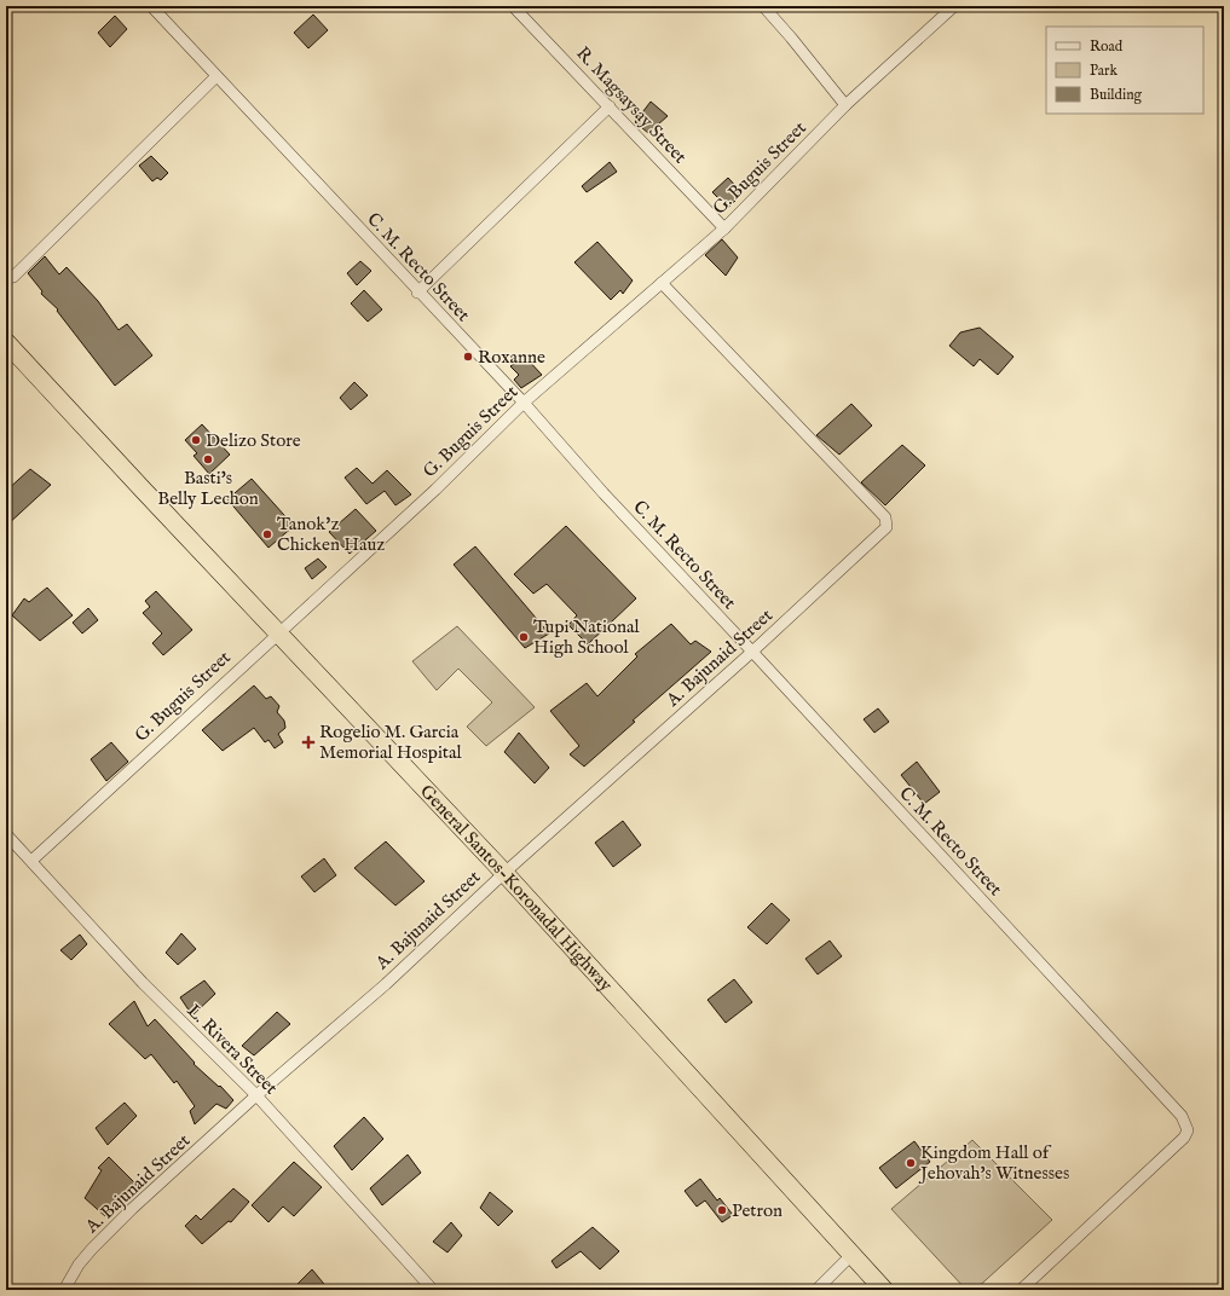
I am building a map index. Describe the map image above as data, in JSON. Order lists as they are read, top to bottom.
{
  "streets": {
    "highway": ["General Santos-Koronadal Highway"],
    "street": [
      "R. Magsaysay Street",
      "G. Buguis Street",
      "C. M. Recto Street",
      "A. Bajunaid Street",
      "L. Rivera Street"
    ]
  },
  "crossings": [
    ["R. Magsaysay Street", "G. Buguis Street"],
    ["G. Buguis Street", "C. M. Recto Street"],
    ["G. Buguis Street", "A. Bajunaid Street"],
    ["G. Buguis Street", "General Santos-Koronadal Highway"],
    ["G. Buguis Street", "L. Rivera Street"],
    ["C. M. Recto Street", "A. Bajunaid Street"],
    ["A. Bajunaid Street", "General Santos-Koronadal Highway"],
    ["A. Bajunaid Street", "L. Rivera Street"]
  ],
  "places": {
    "other": [
      "Roxanne",
      "Delizo Store",
      "Basti's Belly Lechon",
      "Tanok'z Chicken Hauz",
      "Tupi National High School",
      "Kingdom Hall of Jehovah's Witnesses",
      "Petron"
    ],
    "health": ["Rogelio M. Garcia Memorial Hospital"]
  },
  "legend": ["Road", "Park", "Building"]
}
